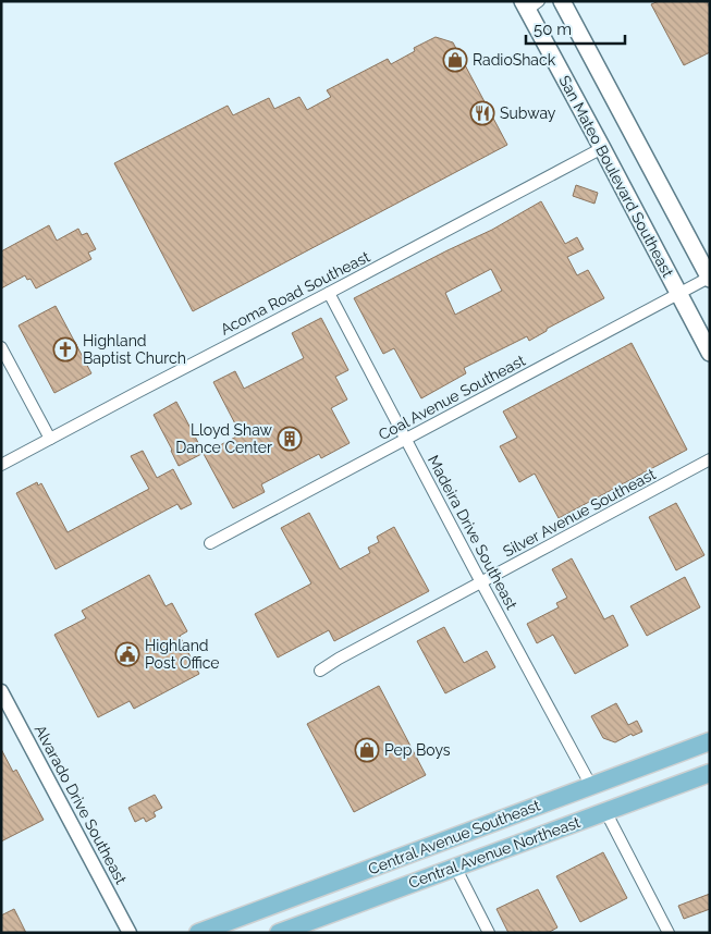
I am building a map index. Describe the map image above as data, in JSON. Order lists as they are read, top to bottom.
{
  "streets": {
    "main road": ["San Mateo Boulevard Southeast", "Central Avenue Southeast", "Central Avenue Northeast"],
    "street": [
      "Acoma Road Southeast",
      "Coal Avenue Southeast",
      "Silver Avenue Southeast",
      "Madeira Drive Southeast",
      "Alvarado Drive Southeast"
    ]
  },
  "crossings": [
    ["San Mateo Boulevard Southeast", "Acoma Road Southeast"],
    ["San Mateo Boulevard Southeast", "Coal Avenue Southeast"],
    ["Acoma Road Southeast", "Madeira Drive Southeast"],
    ["Coal Avenue Southeast", "Madeira Drive Southeast"],
    ["Silver Avenue Southeast", "Madeira Drive Southeast"],
    ["Madeira Drive Southeast", "Central Avenue Southeast"]
  ],
  "places": {
    "shop": ["RadioShack", "Pep Boys"],
    "restaurant": ["Subway"],
    "church": ["Highland Baptist Church"],
    "building": ["Lloyd Shaw Dance Center"],
    "public building": ["Highland Post Office"]
  },
  "scale_bar": "50 m"
}
